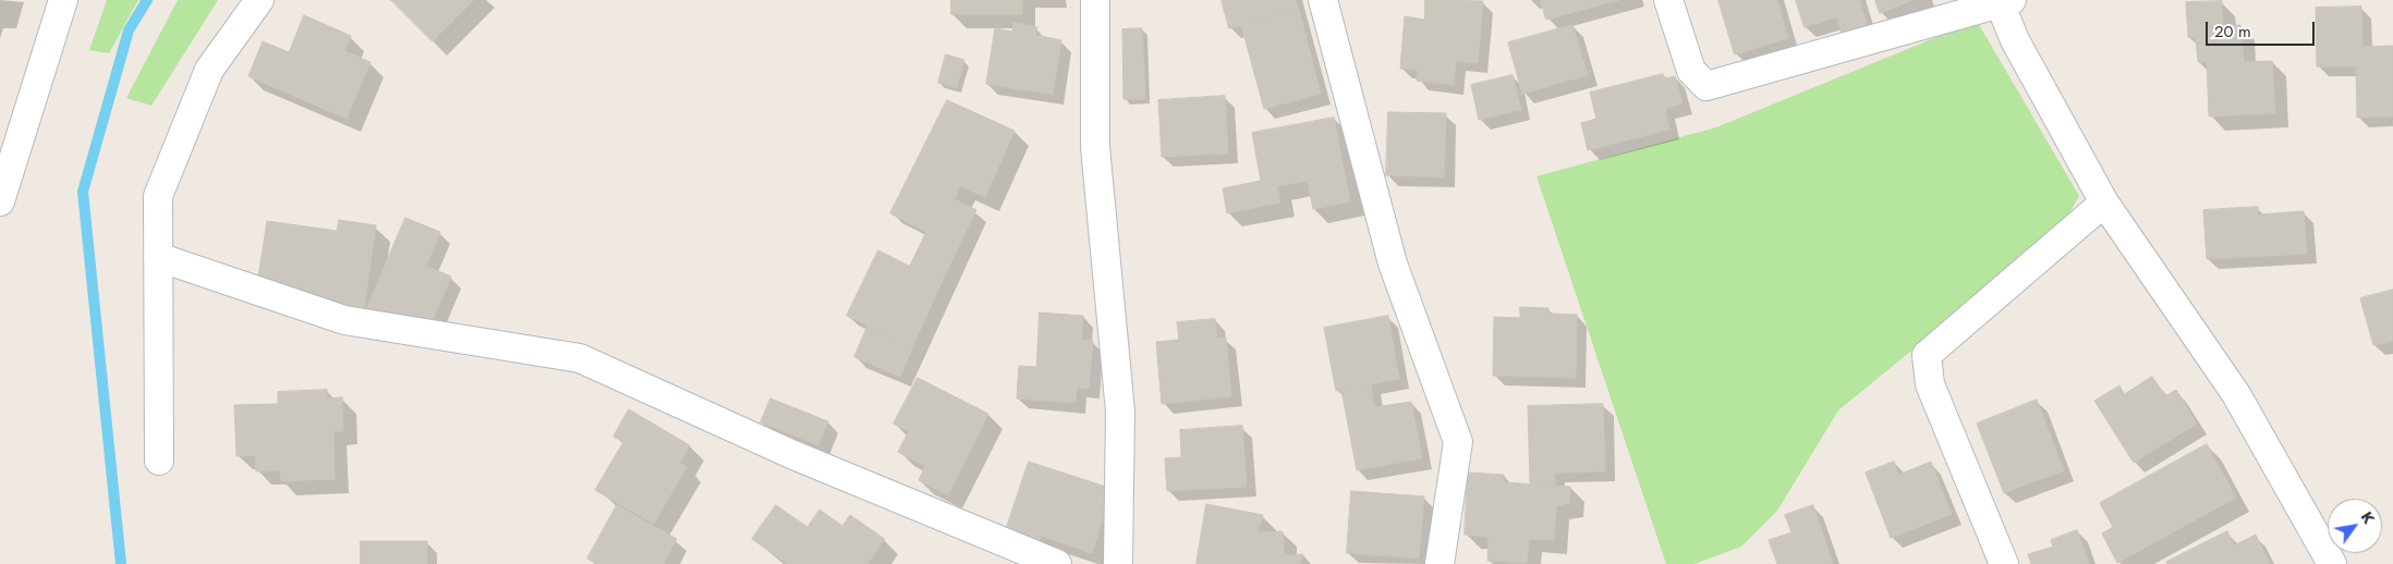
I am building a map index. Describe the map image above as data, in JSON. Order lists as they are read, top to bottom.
{
  "scale_bar": "20 m",
  "north": "top right"
}
